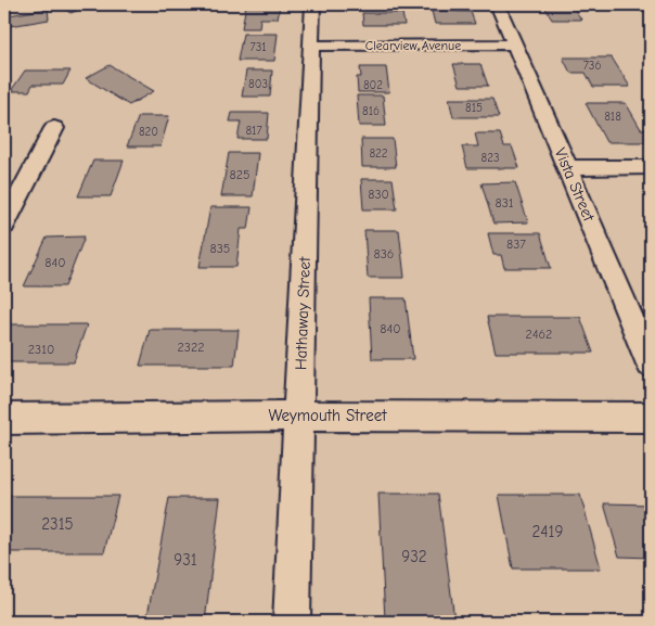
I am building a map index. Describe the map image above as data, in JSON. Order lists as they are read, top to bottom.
{
  "streets": {
    "street": [
      "Clearview Avenue",
      "Vista Street",
      "Hathaway Street",
      "Weymouth Street"
    ]
  },
  "crossings": [
    ["Clearview Avenue", "Vista Street"],
    ["Clearview Avenue", "Hathaway Street"],
    ["Hathaway Street", "Weymouth Street"]
  ],
  "house_numbers": [
    "731",
    "736",
    "803",
    "802",
    "815",
    "816",
    "818",
    "817",
    "820",
    "822",
    "823",
    "825",
    "830",
    "831",
    "837",
    "835",
    "836",
    "840",
    "840",
    "2462",
    "2322",
    "2310",
    "2315",
    "2419",
    "932",
    "931"
  ]
}
